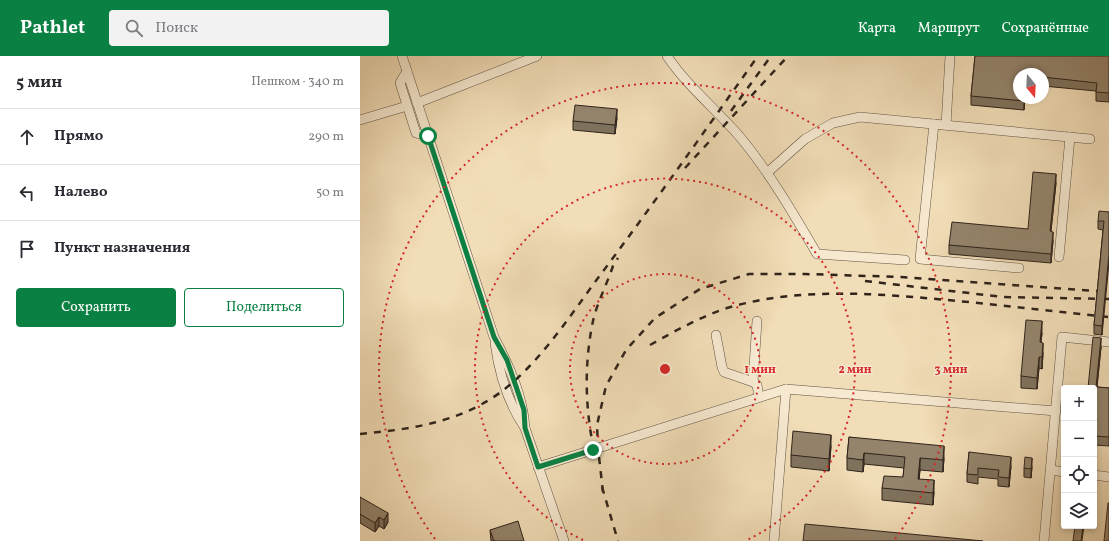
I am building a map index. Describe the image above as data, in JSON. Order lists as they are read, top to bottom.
{
  "north": "bottom",
  "page": {
    "header": "Pathlet",
    "search": "Поиск",
    "nav": ["Карта", "Маршрут", "Сохранённые"],
    "heading": ["5 мин", "Пешком · 340 m"],
    "list": [
      ["Прямо", "290 m"],
      ["Налево", "50 m"],
      "Пункт назначения"
    ],
    "buttons": ["Сохранить", "Поделиться"],
    "map_buttons": ["+", "−"]
  },
  "rings": ["1 мин", "2 мин", "3 мин"]
}
